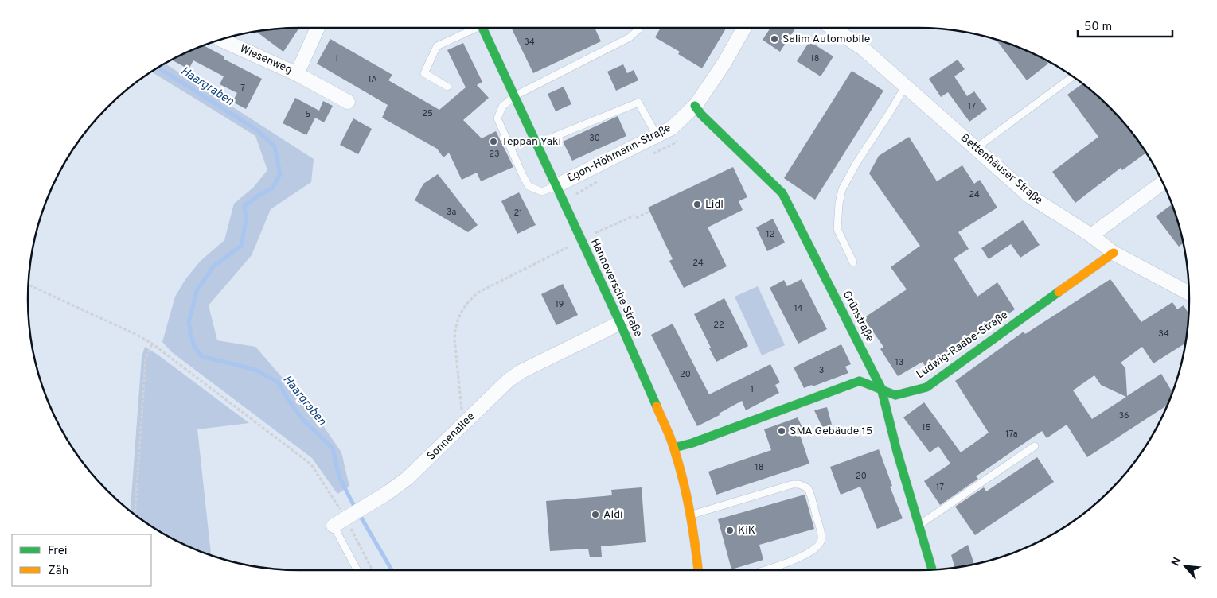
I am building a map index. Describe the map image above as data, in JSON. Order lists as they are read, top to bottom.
{
  "streets": {
    "street": [
      "Wiesenweg",
      "Egon-Höhmann-Straße",
      "Bettenhäuser Straße",
      "Hannoversche Straße",
      "Grünstraße",
      "Ludwig-Raabe-Straße",
      "Sonnenallee"
    ]
  },
  "crossings": [
    ["Egon-Höhmann-Straße", "Hannoversche Straße"],
    ["Egon-Höhmann-Straße", "Grünstraße"],
    ["Bettenhäuser Straße", "Ludwig-Raabe-Straße"],
    ["Hannoversche Straße", "Ludwig-Raabe-Straße"],
    ["Hannoversche Straße", "Sonnenallee"],
    ["Grünstraße", "Ludwig-Raabe-Straße"]
  ],
  "water": ["Haargraben"],
  "places": [
    "Salim Automobile",
    "Teppan Yaki",
    "Lidl",
    "SMA Gebäude 15",
    "Aldi",
    "KiK"
  ],
  "house_numbers": [
    "34",
    "1",
    "18",
    "1A",
    "7",
    "17",
    "25",
    "5",
    "30",
    "23",
    "24",
    "3a",
    "21",
    "12",
    "24",
    "19",
    "14",
    "22",
    "34",
    "13",
    "3",
    "20",
    "1",
    "36",
    "15",
    "17a",
    "18",
    "20",
    "17"
  ],
  "legend": ["Frei", "Zäh"],
  "scale_bar": "50 m",
  "north": "top left"
}
